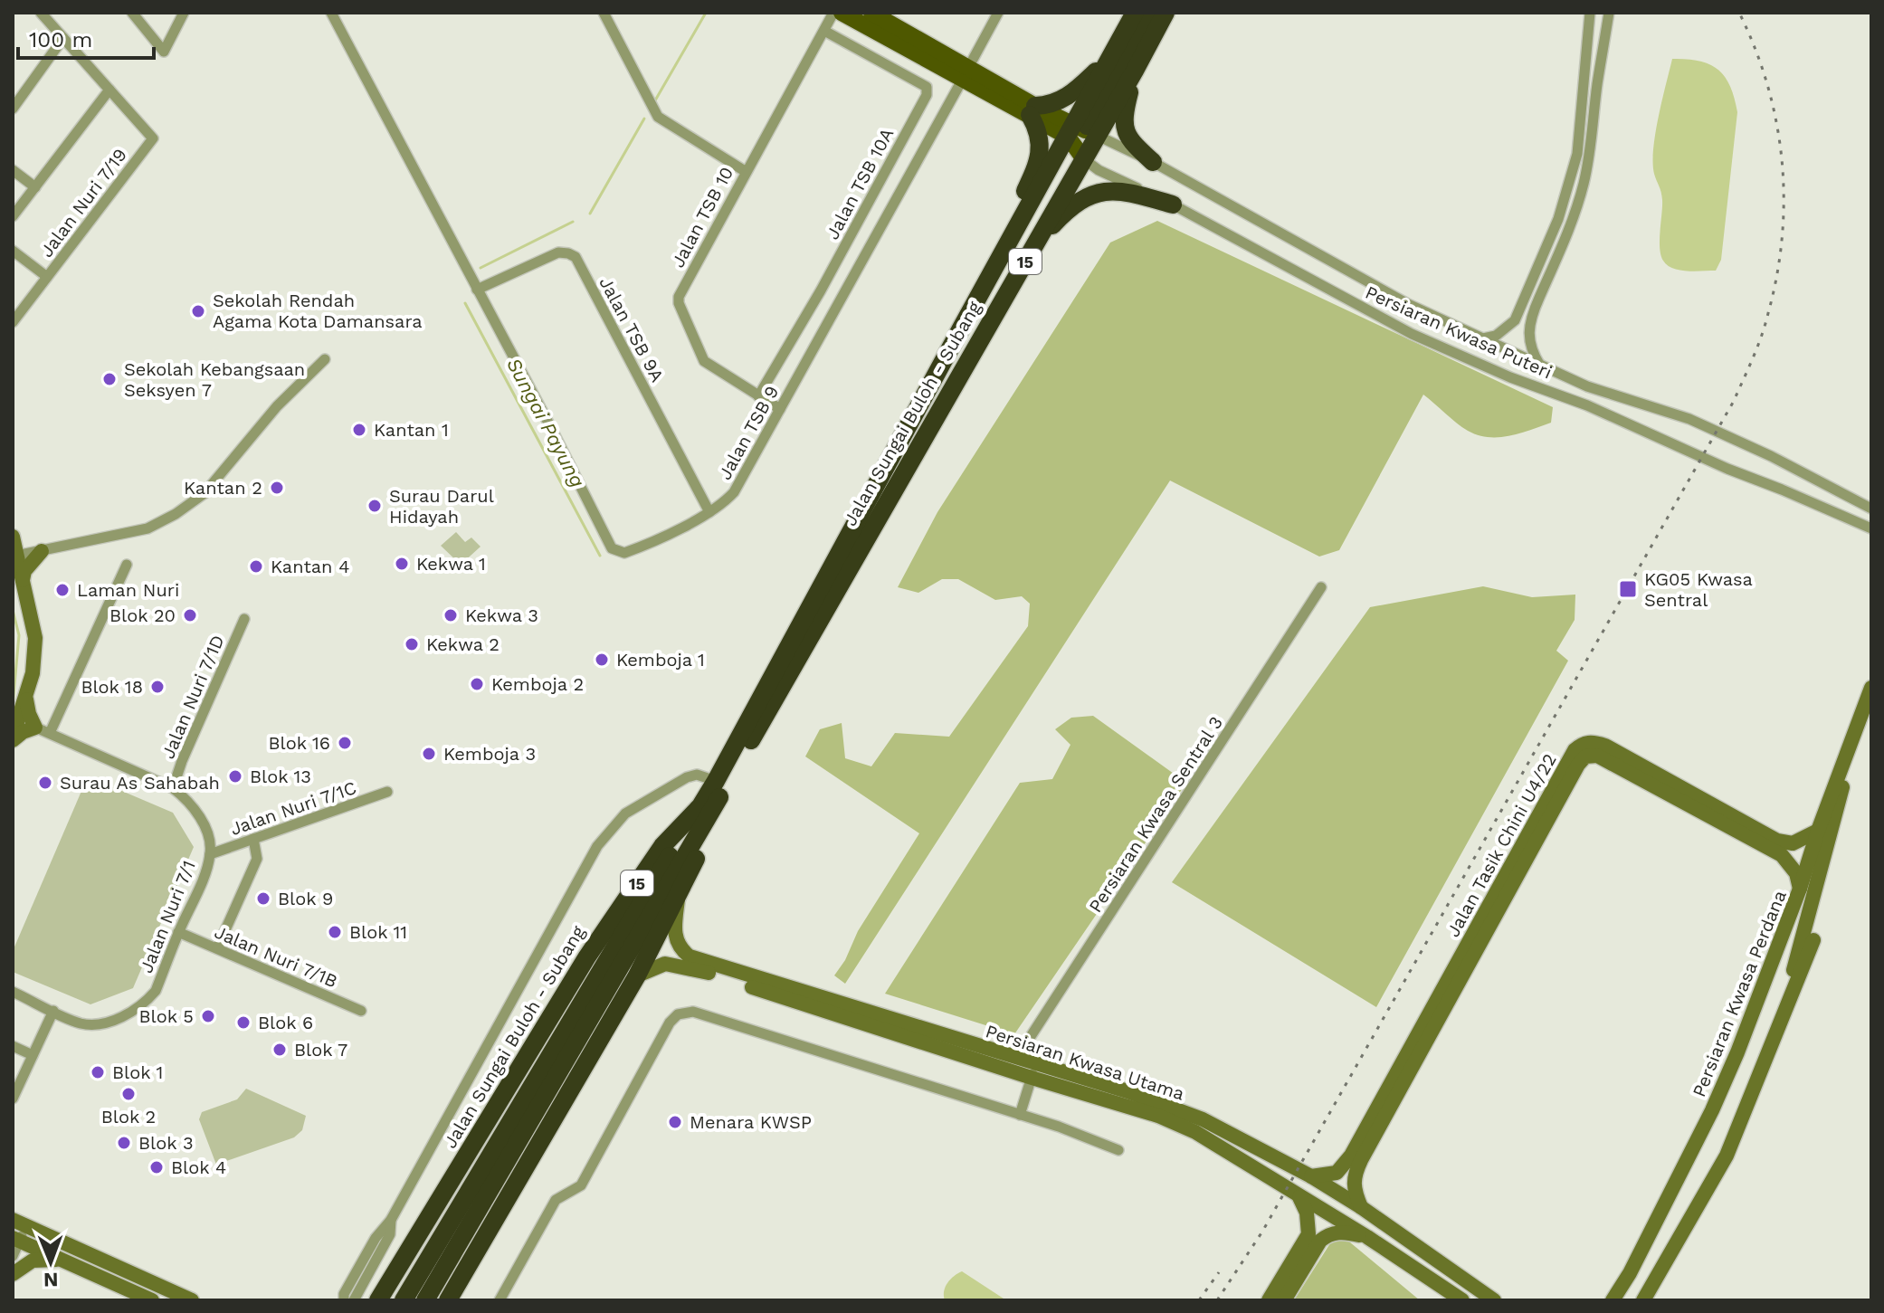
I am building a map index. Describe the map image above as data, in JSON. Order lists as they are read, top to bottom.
{
  "streets": {
    "highway": ["15", "Jalan Sungai Buloh - Subang"],
    "street": [
      "Jalan TSB 10A",
      "Jalan Nuri 7/19",
      "Jalan TSB 10",
      "Jalan TSB 9A",
      "Persiaran Kwasa Puteri",
      "Jalan TSB 9",
      "Jalan Nuri 7/1D",
      "Jalan Nuri 7/1C",
      "Persiaran Kwasa Sentral 3",
      "Jalan Tasik Chini U4/22",
      "Jalan Nuri 7/1",
      "Jalan Nuri 7/1B",
      "Persiaran Kwasa Perdana",
      "Persiaran Kwasa Utama"
    ]
  },
  "crossings": [
    ["Jalan TSB 10A", "Jalan TSB 10"],
    ["Jalan TSB 10", "Jalan TSB 9"],
    ["Jalan TSB 9A", "Jalan TSB 9"],
    ["Persiaran Kwasa Puteri", "Jalan Sungai Buloh - Subang"],
    ["Jalan Sungai Buloh - Subang", "Persiaran Kwasa Utama"],
    ["Jalan Nuri 7/1D", "Jalan Nuri 7/1"],
    ["Jalan Nuri 7/1C", "Jalan Nuri 7/1"],
    ["Persiaran Kwasa Sentral 3", "Persiaran Kwasa Utama"],
    ["Jalan Tasik Chini U4/22", "Persiaran Kwasa Perdana"],
    ["Jalan Tasik Chini U4/22", "Persiaran Kwasa Utama"],
    ["Jalan Nuri 7/1", "Jalan Nuri 7/1B"]
  ],
  "water": ["Sungai Payung"],
  "places": {
    "other": [
      "Sekolah Rendah Agama Kota Damansara",
      "Sekolah Kebangsaan Seksyen 7",
      "Kantan 1",
      "Kantan 2",
      "Surau Darul Hidayah",
      "Kekwa 1",
      "Kantan 4",
      "Laman Nuri",
      "Blok 20",
      "Kekwa 3",
      "Kekwa 2",
      "Kemboja 1",
      "Kemboja 2",
      "Blok 18",
      "Blok 16",
      "Kemboja 3",
      "Blok 13",
      "Surau As Sahabah",
      "Blok 9",
      "Blok 11",
      "Blok 5",
      "Blok 6",
      "Blok 7",
      "Blok 1",
      "Blok 2",
      "Menara KWSP",
      "Blok 3",
      "Blok 4"
    ],
    "transit": ["KG05 Kwasa Sentral"]
  },
  "scale_bar": "100 m",
  "north": "bottom"
}
